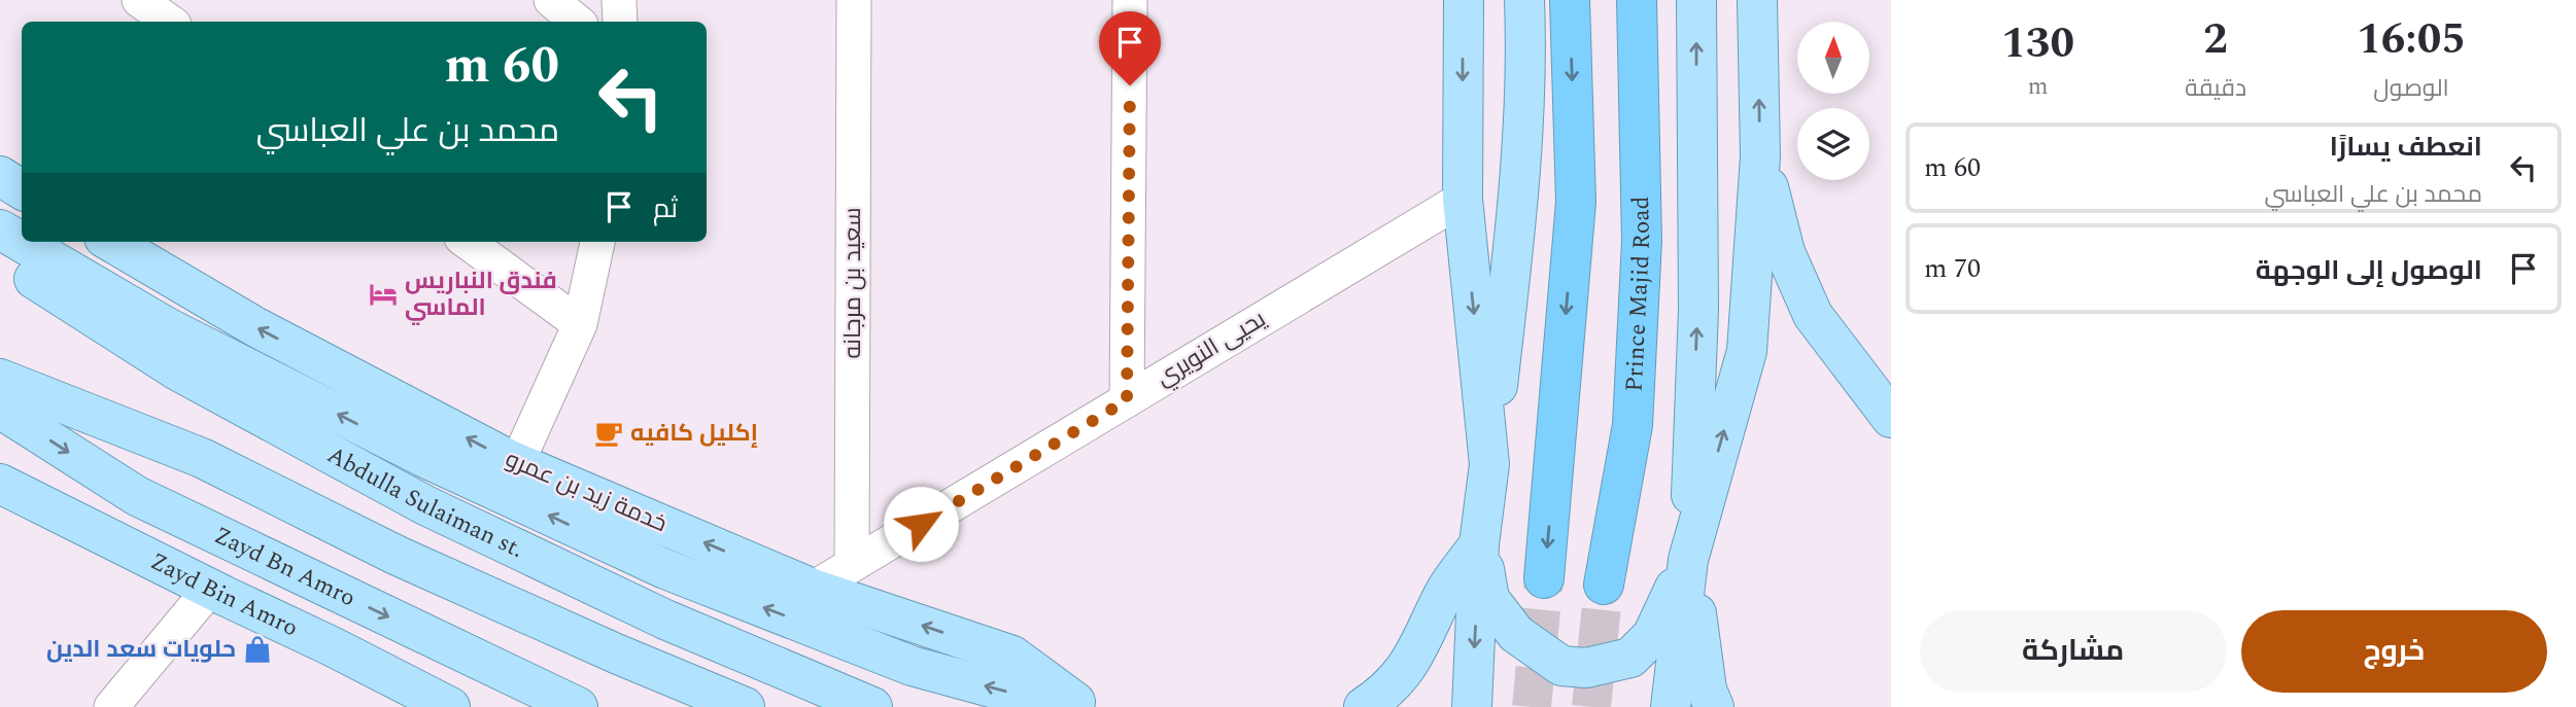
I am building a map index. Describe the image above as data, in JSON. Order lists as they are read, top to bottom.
{
  "streets": {
    "highway": ["Prince Majid Road"],
    "main road": [
      "خدمة زيد بن عمرو",
      "Abdulla Sulaiman st.",
      "Zayd Bn Amro",
      "Zayd Bin Amro"
    ],
    "street": ["سعيد بن مرجانه", "يحيى النويري"]
  },
  "crossings": [
    ["سعيد بن مرجانه", "يحيى النويري"],
    ["يحيى النويري", "خدمة زيد بن عمرو"]
  ],
  "places": {
    "hotel": ["فندق النباريس الماسي"],
    "cafe": ["إكليل كافيه"],
    "shop": ["حلويات سعد الدين"]
  },
  "north": "top",
  "page": {
    "eta": [
      "16:05",
      "الوصول",
      "2",
      "دقيقة",
      "130",
      "m"
    ],
    "turn": ["60 m", "محمد بن علي العباسي"],
    "list": [
      {
        "name": "انعطف يسارًا",
        "note": "محمد بن علي العباسي",
        "value": "60 m"
      },
      {
        "name": "الوصول إلى الوجهة",
        "value": "70 m"
      }
    ],
    "then": "ثم",
    "buttons": ["خروج", "مشاركة"]
  }
}
